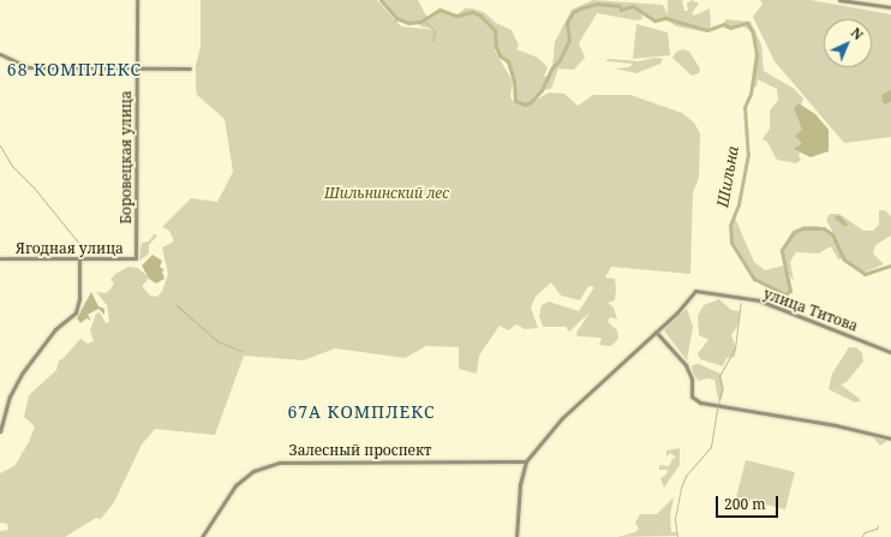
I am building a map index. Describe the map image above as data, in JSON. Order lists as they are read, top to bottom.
{
  "streets": {
    "street": [
      "Боровецкая улица",
      "Ягодная улица",
      "улица Титова",
      "Залесный проспект"
    ]
  },
  "crossings": [
    ["Боровецкая улица", "Ягодная улица"]
  ],
  "districts": ["68 КОМПЛЕКС", "67А КОМПЛЕКС"],
  "water": ["Шильна"],
  "parks": ["Шильнинский лес"],
  "scale_bar": "200 m",
  "north": "top right"
}
